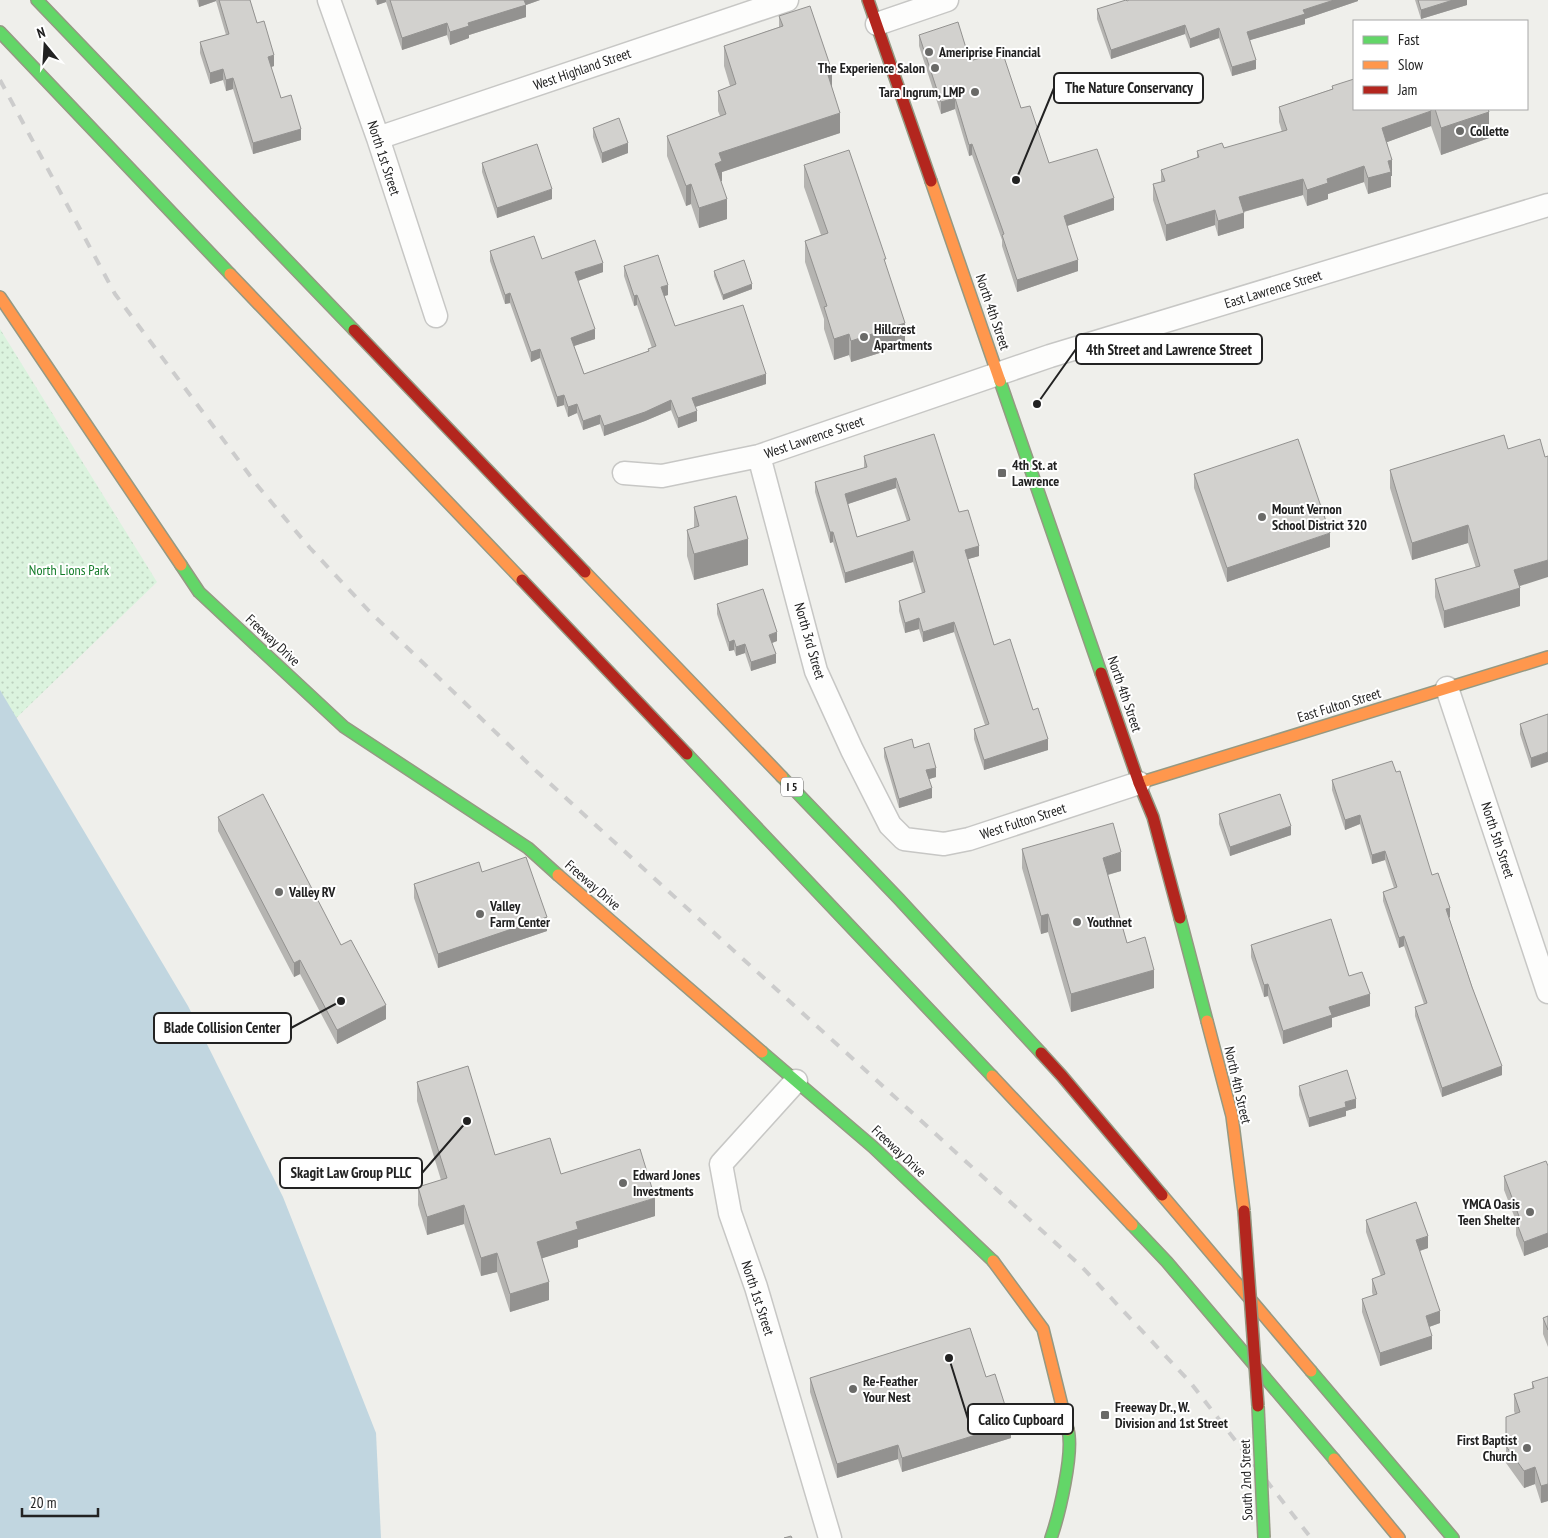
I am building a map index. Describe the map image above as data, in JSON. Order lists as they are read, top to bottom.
{
  "streets": {
    "main road": [
      "North 4th Street",
      "Freeway Drive",
      "East Fulton Street",
      "I 5",
      "South 2nd Street"
    ],
    "street": [
      "West Highland Street",
      "North 1st Street",
      "East Lawrence Street",
      "West Lawrence Street",
      "North 3rd Street",
      "West Fulton Street",
      "North 5th Street"
    ]
  },
  "crossings": [
    ["West Highland Street", "North 1st Street"],
    ["North 1st Street", "Freeway Drive"],
    ["East Lawrence Street", "North 4th Street"],
    ["East Lawrence Street", "West Lawrence Street"],
    ["North 4th Street", "West Lawrence Street"],
    ["North 4th Street", "East Fulton Street"],
    ["North 4th Street", "West Fulton Street"],
    ["North 4th Street", "South 2nd Street"],
    ["West Lawrence Street", "North 3rd Street"],
    ["North 3rd Street", "West Fulton Street"],
    ["East Fulton Street", "West Fulton Street"],
    ["East Fulton Street", "North 5th Street"]
  ],
  "parks": ["North Lions Park"],
  "places": {
    "other": [
      "Ameriprise Financial",
      "The Experience Salon",
      "Tara Ingrum, LMP",
      "Collette",
      "The Nature Conservancy",
      "Hillcrest Apartments",
      "4th Street and Lawrence Street",
      "Mount Vernon School District 320",
      "Valley RV",
      "Valley Farm Center",
      "Youthnet",
      "Blade Collision Center",
      "Skagit Law Group PLLC",
      "Edward Jones Investments",
      "YMCA Oasis Teen Shelter",
      "Calico Cupboard",
      "Re-Feather Your Nest",
      "First Baptist Church"
    ],
    "transit": ["4th St. at Lawrence", "Freeway Dr., W. Division and 1st Street"]
  },
  "legend": ["Fast", "Slow", "Jam"],
  "scale_bar": "20 m",
  "north": "top"
}
